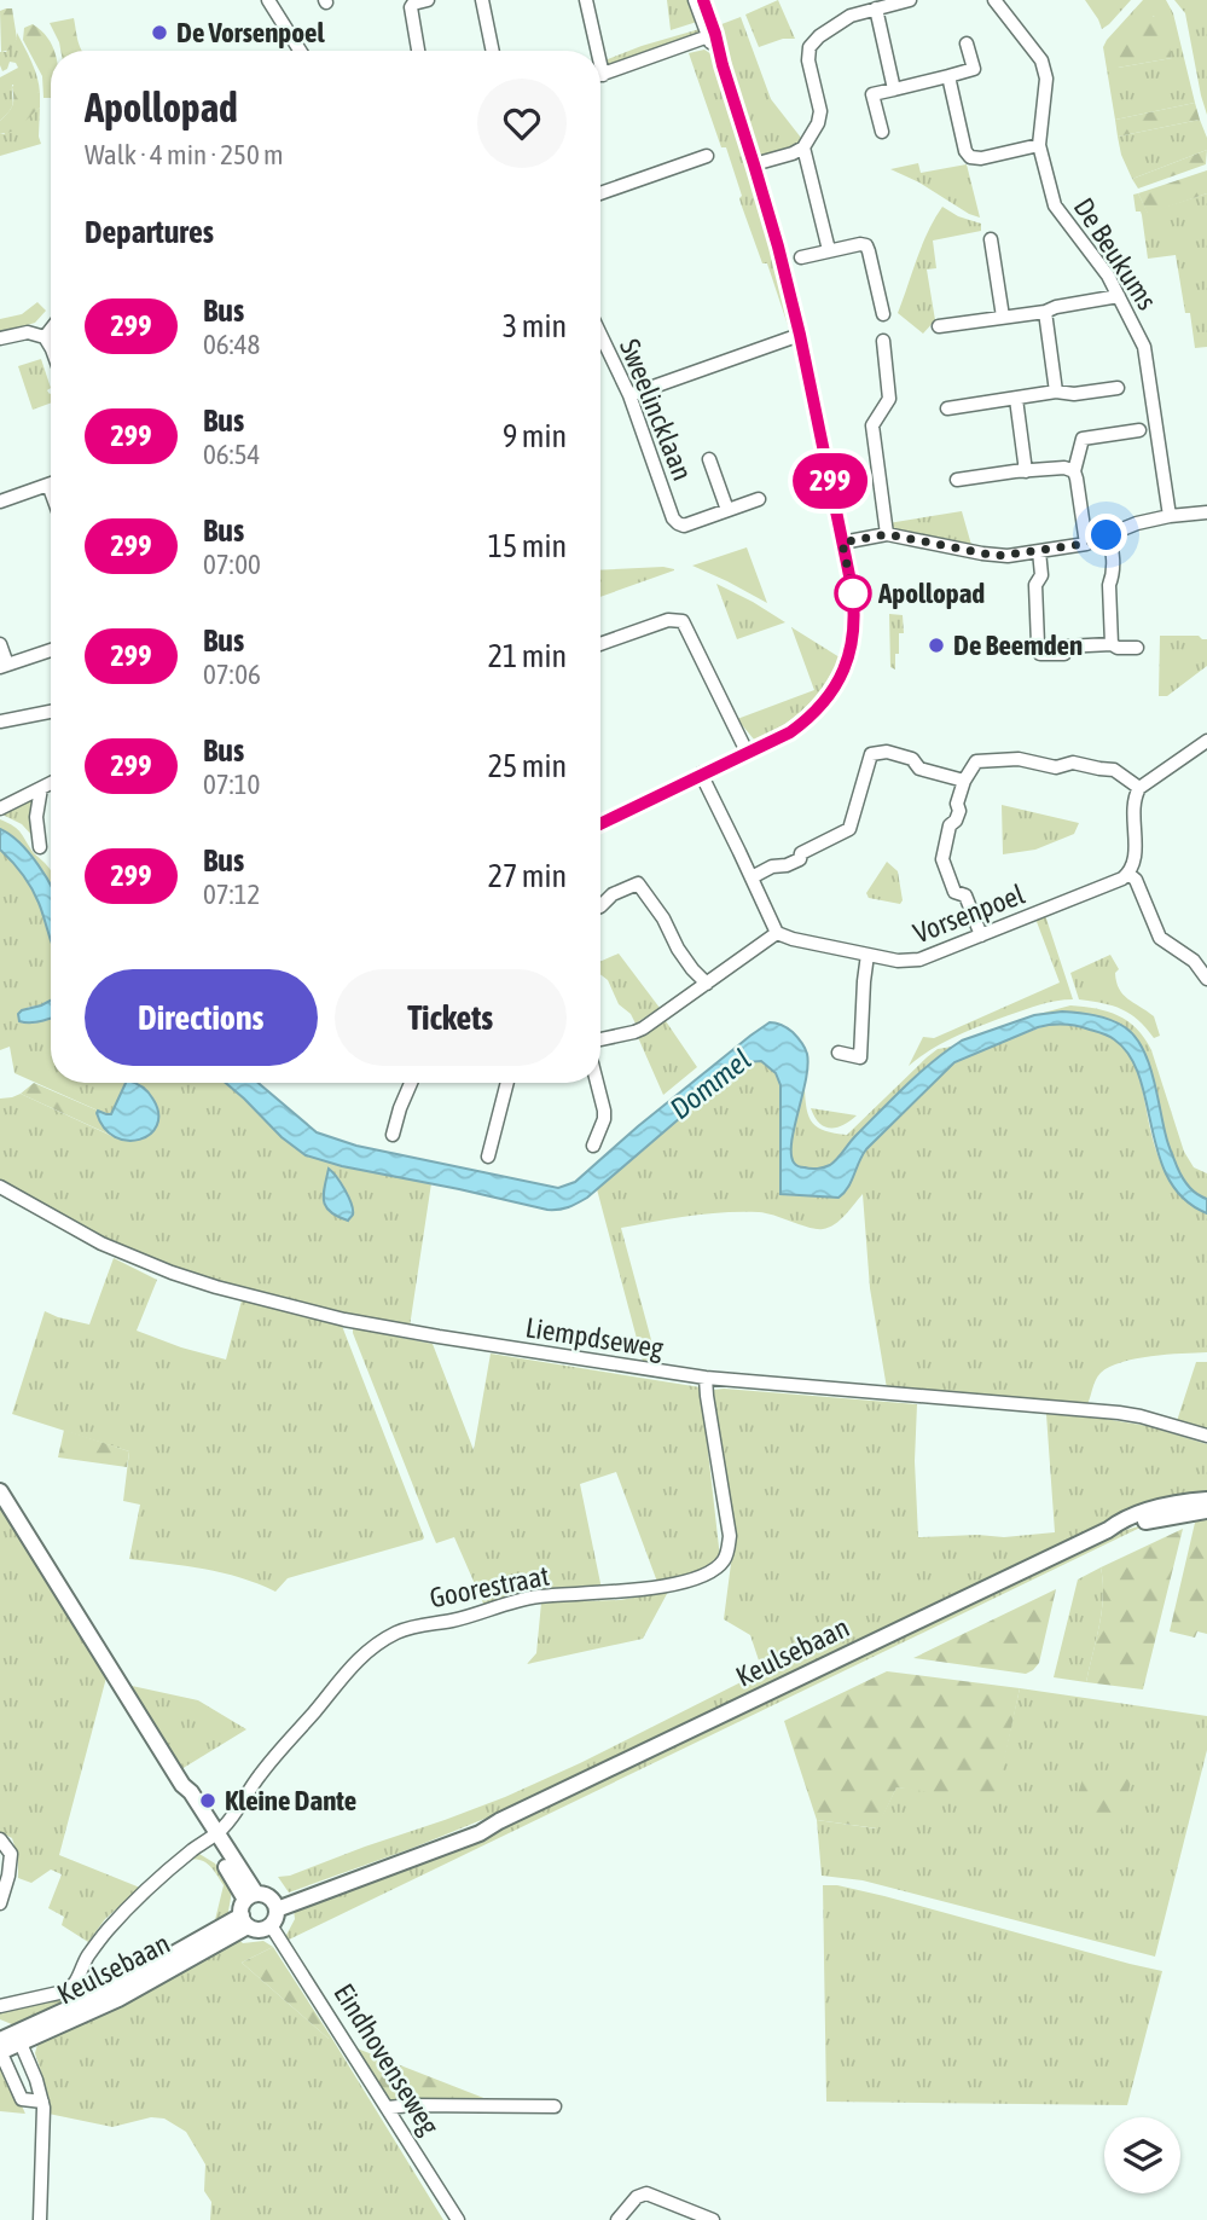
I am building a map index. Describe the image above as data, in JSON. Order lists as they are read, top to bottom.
{
  "streets": {
    "main road": ["Keulsebaan"],
    "street": [
      "De Beukums",
      "Sweelincklaan",
      "Vorsenpoel",
      "Liempdseweg",
      "Goorestraat",
      "Eindhovenseweg"
    ]
  },
  "crossings": [
    ["Liempdseweg", "Goorestraat"],
    ["Keulsebaan", "Eindhovenseweg"]
  ],
  "water": ["Dommel"],
  "places": [
    "De Vorsenpoel",
    "Apollopad",
    "De Beemden",
    "Kleine Dante"
  ],
  "lines": ["bus line 299"],
  "page": {
    "on_map": "299",
    "heading": [
      ["Apollopad", "Walk · 4 min · 250 m"],
      "Departures"
    ],
    "list": [
      {
        "mark": "299",
        "name": "Bus",
        "note": "06:48",
        "value": "3 min"
      },
      {
        "mark": "299",
        "name": "Bus",
        "note": "06:54",
        "value": "9 min"
      },
      {
        "mark": "299",
        "name": "Bus",
        "note": "07:00",
        "value": "15 min"
      },
      {
        "mark": "299",
        "name": "Bus",
        "note": "07:06",
        "value": "21 min"
      },
      {
        "mark": "299",
        "name": "Bus",
        "note": "07:10",
        "value": "25 min"
      },
      {
        "mark": "299",
        "name": "Bus",
        "note": "07:12",
        "value": "27 min"
      }
    ],
    "buttons": ["Directions", "Tickets"]
  }
}
